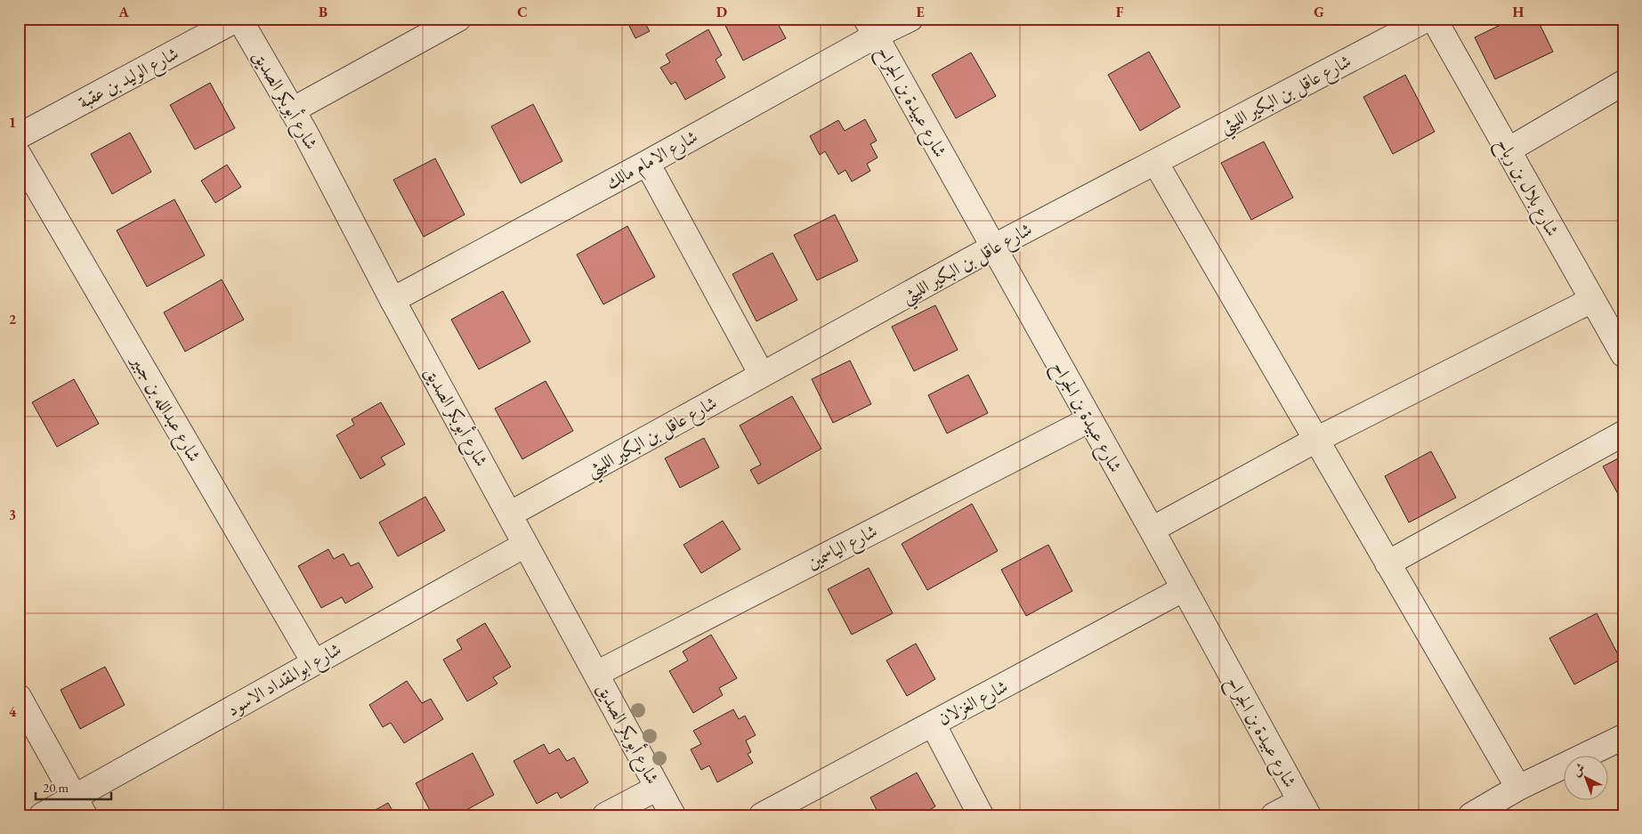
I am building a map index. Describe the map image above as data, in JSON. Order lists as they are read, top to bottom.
{
  "streets": {
    "street": [
      "شارع الوليد بن عقبة",
      "شارع عاقل بن البكير الليثي",
      "شارع أبوبكر الصديق",
      "شارع عبيدة بن الجراح",
      "شارع الامام مالك",
      "شارع بلال بن رباح",
      "شارع عبدالله بن جبير",
      "شارع الياسمين",
      "شارع ابوالمقداد الاسود",
      "شارع الغزلان"
    ]
  },
  "crossings": [
    ["شارع الوليد بن عقبة", "شارع أبوبكر الصديق"],
    ["شارع عاقل بن البكير الليثي", "شارع أبوبكر الصديق"],
    ["شارع عاقل بن البكير الليثي", "شارع عبيدة بن الجراح"],
    ["شارع أبوبكر الصديق", "شارع الامام مالك"],
    ["شارع أبوبكر الصديق", "شارع الياسمين"],
    ["شارع أبوبكر الصديق", "شارع ابوالمقداد الاسود"],
    ["شارع عبيدة بن الجراح", "شارع الامام مالك"],
    ["شارع عبيدة بن الجراح", "شارع الياسمين"],
    ["شارع عبيدة بن الجراح", "شارع الغزلان"],
    ["شارع عبدالله بن جبير", "شارع ابوالمقداد الاسود"]
  ],
  "scale_bar": "20 m",
  "north": "top left",
  "grid": {
    "columns": [
      "A",
      "B",
      "C",
      "D",
      "E",
      "F",
      "G",
      "H"
    ],
    "rows": [
      "1",
      "2",
      "3",
      "4"
    ]
  }
}
